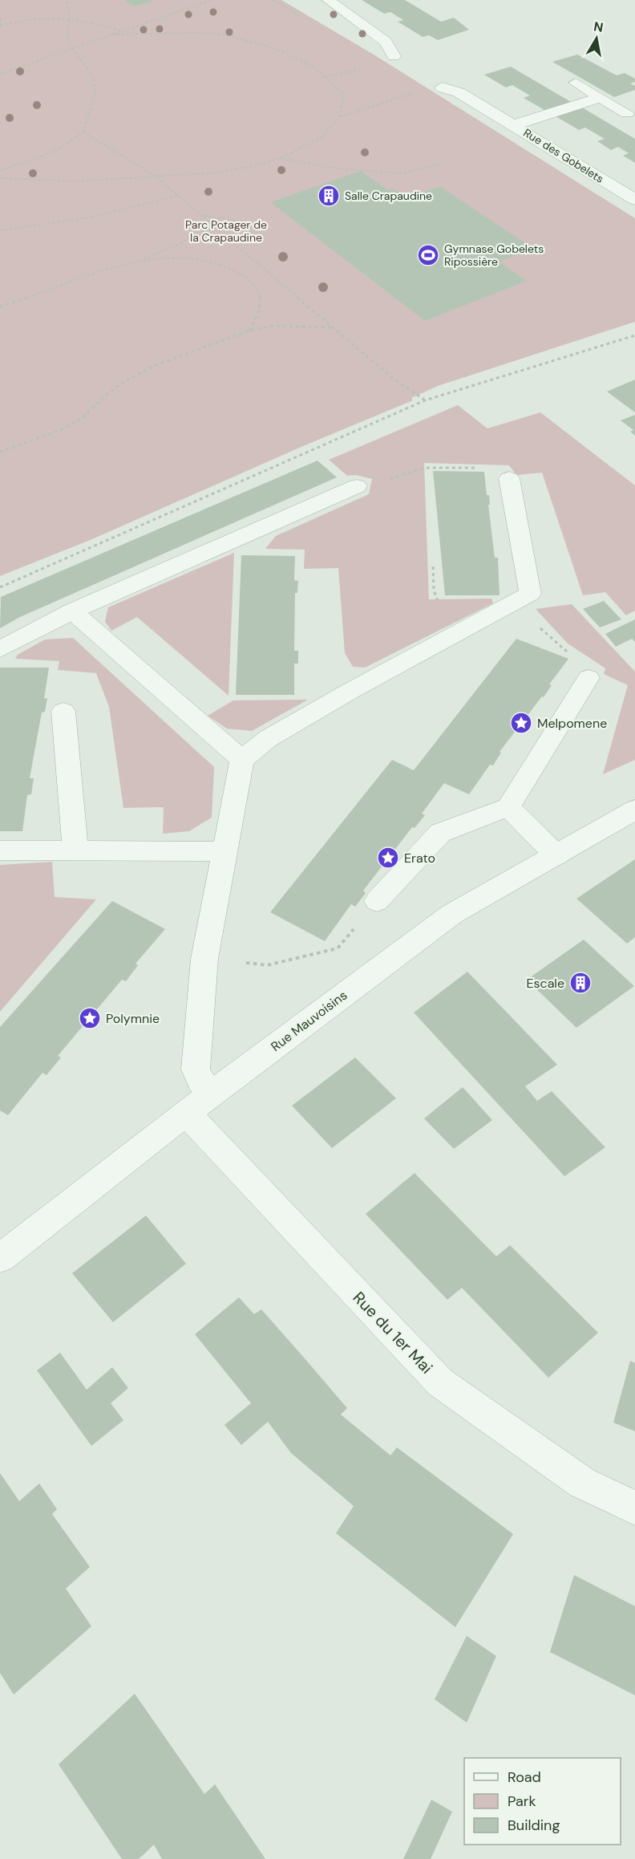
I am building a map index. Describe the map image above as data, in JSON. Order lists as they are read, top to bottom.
{
  "streets": {
    "street": ["Rue des Gobelets", "Rue Mauvoisins", "Rue du 1er Mai"]
  },
  "crossings": [
    ["Rue Mauvoisins", "Rue du 1er Mai"]
  ],
  "parks": ["Parc Potager de la Crapaudine"],
  "places": {
    "building": ["Salle Crapaudine", "Escale"],
    "sports": ["Gymnase Gobelets Ripossière"],
    "place": ["Melpomene", "Erato", "Polymnie"]
  },
  "legend": ["Road", "Park", "Building"],
  "north": "top"
}
